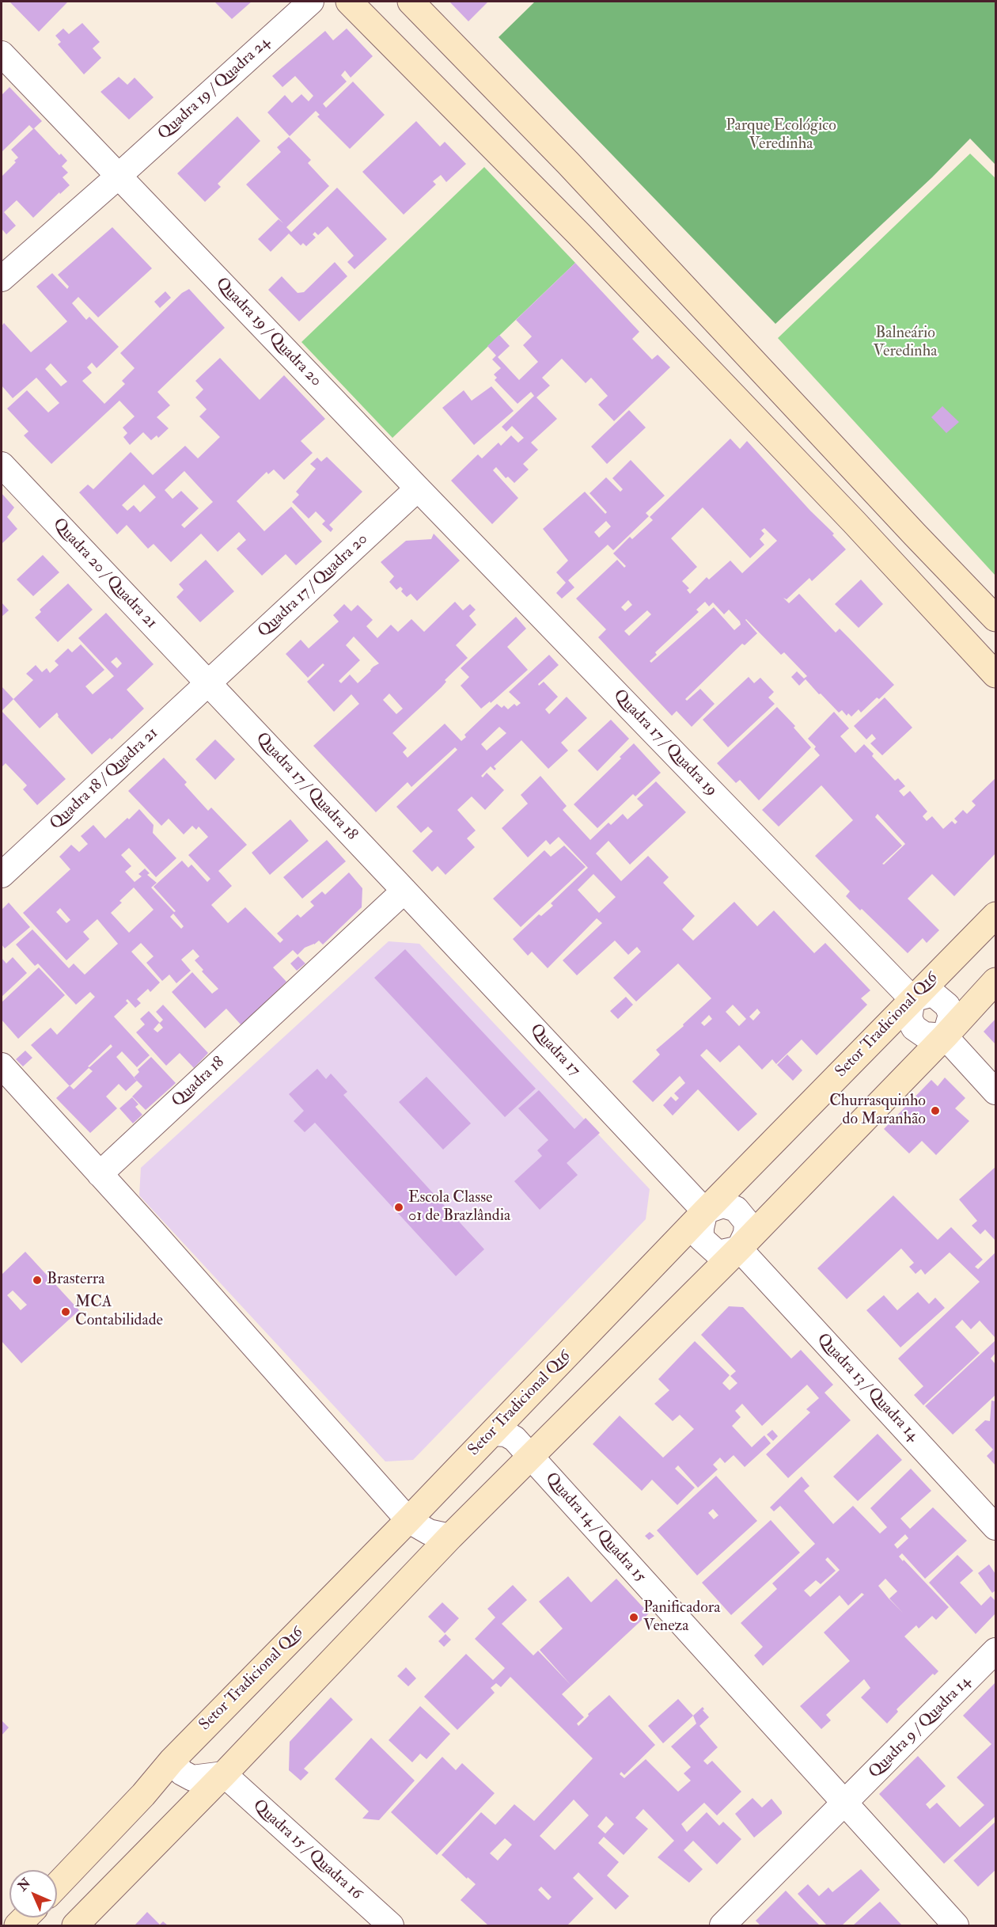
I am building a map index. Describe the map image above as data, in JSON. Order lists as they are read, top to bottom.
{
  "streets": {
    "street": [
      "Quadra 19 / Quadra 24",
      "Quadra 19 / Quadra 20",
      "Quadra 20 / Quadra 21",
      "Quadra 17 / Quadra 20",
      "Quadra 17 / Quadra 19",
      "Quadra 18 / Quadra 21",
      "Quadra 17 / Quadra 18",
      "Setor Tradicional Q16",
      "Quadra 17",
      "Quadra 18",
      "Quadra 13 / Quadra 14",
      "Quadra 14 / Quadra 15",
      "Quadra 9 / Quadra 14",
      "Quadra 15 / Quadra 16"
    ]
  },
  "crossings": [
    ["Quadra 19 / Quadra 24", "Quadra 19 / Quadra 20"],
    ["Quadra 19 / Quadra 20", "Quadra 17 / Quadra 20"],
    ["Quadra 19 / Quadra 20", "Quadra 17 / Quadra 19"],
    ["Quadra 20 / Quadra 21", "Quadra 17 / Quadra 20"],
    ["Quadra 20 / Quadra 21", "Quadra 18 / Quadra 21"],
    ["Quadra 20 / Quadra 21", "Quadra 17 / Quadra 18"],
    ["Quadra 17 / Quadra 20", "Quadra 17 / Quadra 19"],
    ["Quadra 17 / Quadra 20", "Quadra 18 / Quadra 21"],
    ["Quadra 17 / Quadra 20", "Quadra 17 / Quadra 18"],
    ["Quadra 17 / Quadra 19", "Setor Tradicional Q16"],
    ["Quadra 18 / Quadra 21", "Quadra 17 / Quadra 18"],
    ["Quadra 17 / Quadra 18", "Quadra 17"],
    ["Quadra 17 / Quadra 18", "Quadra 18"],
    ["Setor Tradicional Q16", "Quadra 17"],
    ["Setor Tradicional Q16", "Quadra 13 / Quadra 14"],
    ["Setor Tradicional Q16", "Quadra 14 / Quadra 15"],
    ["Quadra 17", "Quadra 18"],
    ["Quadra 17", "Quadra 13 / Quadra 14"],
    ["Quadra 14 / Quadra 15", "Quadra 9 / Quadra 14"]
  ],
  "parks": ["Parque Ecológico Veredinha", "Balneário Veredinha"],
  "places": [
    "Churrasquinho do Maranhão",
    "Escola Classe 01 de Brazlândia",
    "Brasterra",
    "MCA Contabilidade",
    "Panificadora Veneza"
  ],
  "north": "top left"
}
